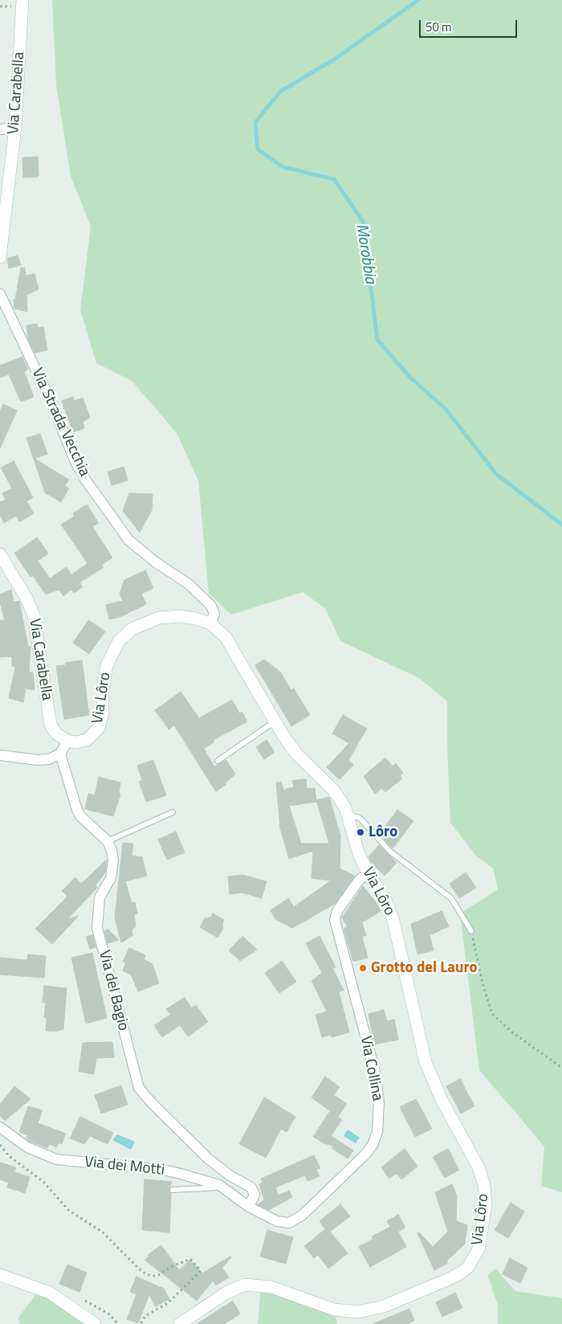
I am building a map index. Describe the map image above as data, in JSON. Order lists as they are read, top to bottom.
{
  "streets": {
    "street": [
      "Via Carabella",
      "Via Strada Vecchia",
      "Via Lôro",
      "Via del Bagio",
      "Via Collina",
      "Via dei Motti"
    ]
  },
  "crossings": [
    ["Via Carabella", "Via Lôro"],
    ["Via Strada Vecchia", "Via Lôro"],
    ["Via Lôro", "Via Collina"],
    ["Via del Bagio", "Via Collina"],
    ["Via del Bagio", "Via dei Motti"],
    ["Via Collina", "Via dei Motti"]
  ],
  "water": ["Morobbia"],
  "places": ["Lôro", "Grotto del Lauro"],
  "scale_bar": "50 m"
}
